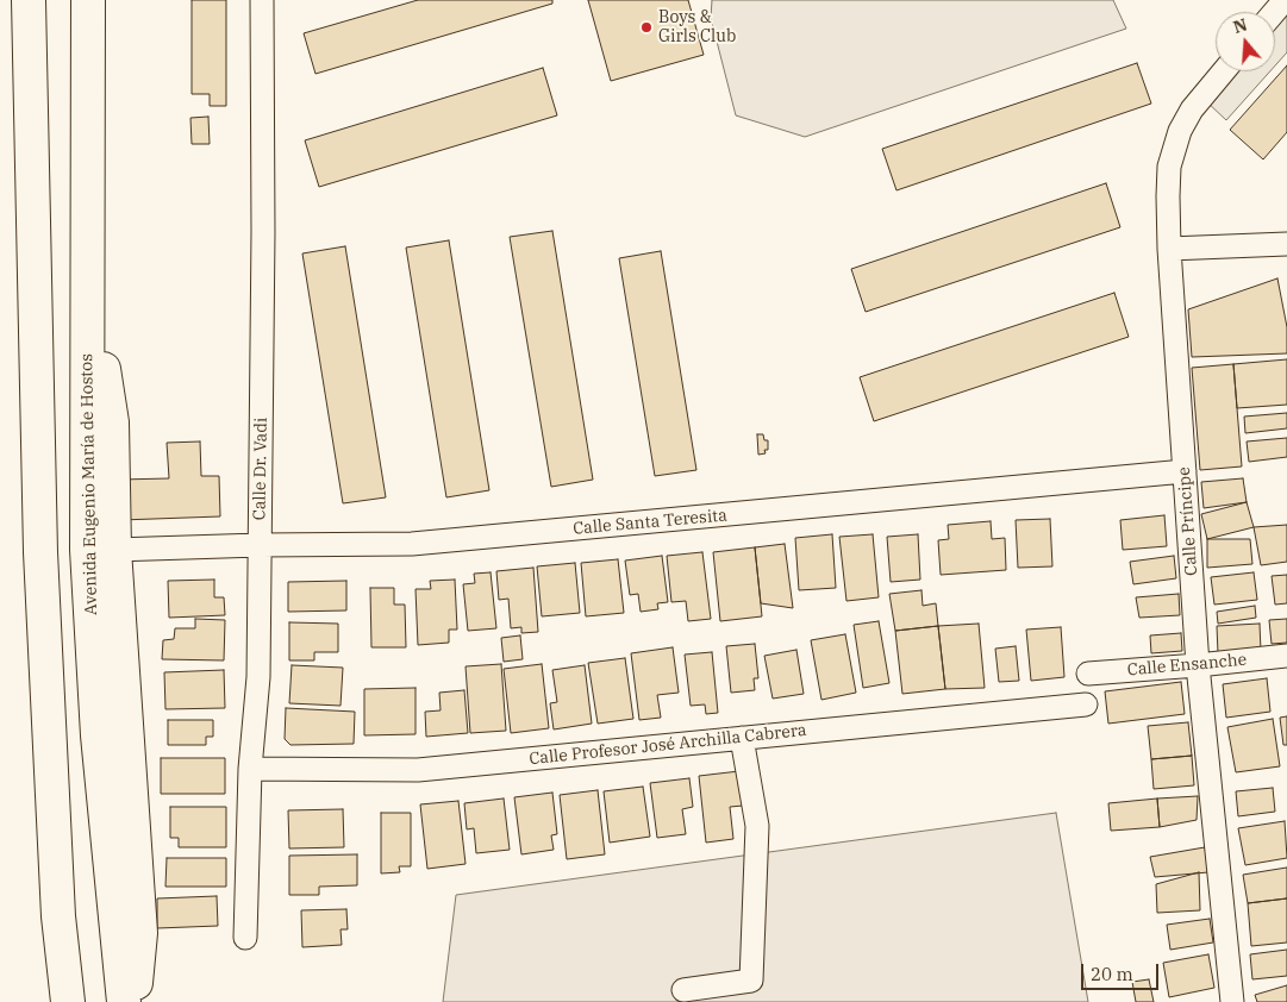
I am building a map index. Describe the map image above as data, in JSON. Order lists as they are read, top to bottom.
{
  "streets": {
    "highway": ["Avenida Eugenio María de Hostos"],
    "street": [
      "Calle Dr. Vadi",
      "Calle Príncipe",
      "Calle Santa Teresita",
      "Calle Ensanche",
      "Calle Profesor José Archilla Cabrera"
    ]
  },
  "crossings": [
    ["Calle Dr. Vadi", "Calle Santa Teresita"],
    ["Calle Dr. Vadi", "Calle Profesor José Archilla Cabrera"],
    ["Calle Príncipe", "Calle Santa Teresita"],
    ["Calle Príncipe", "Calle Ensanche"]
  ],
  "places": ["Boys & Girls Club"],
  "scale_bar": "20 m",
  "north": "top"
}
